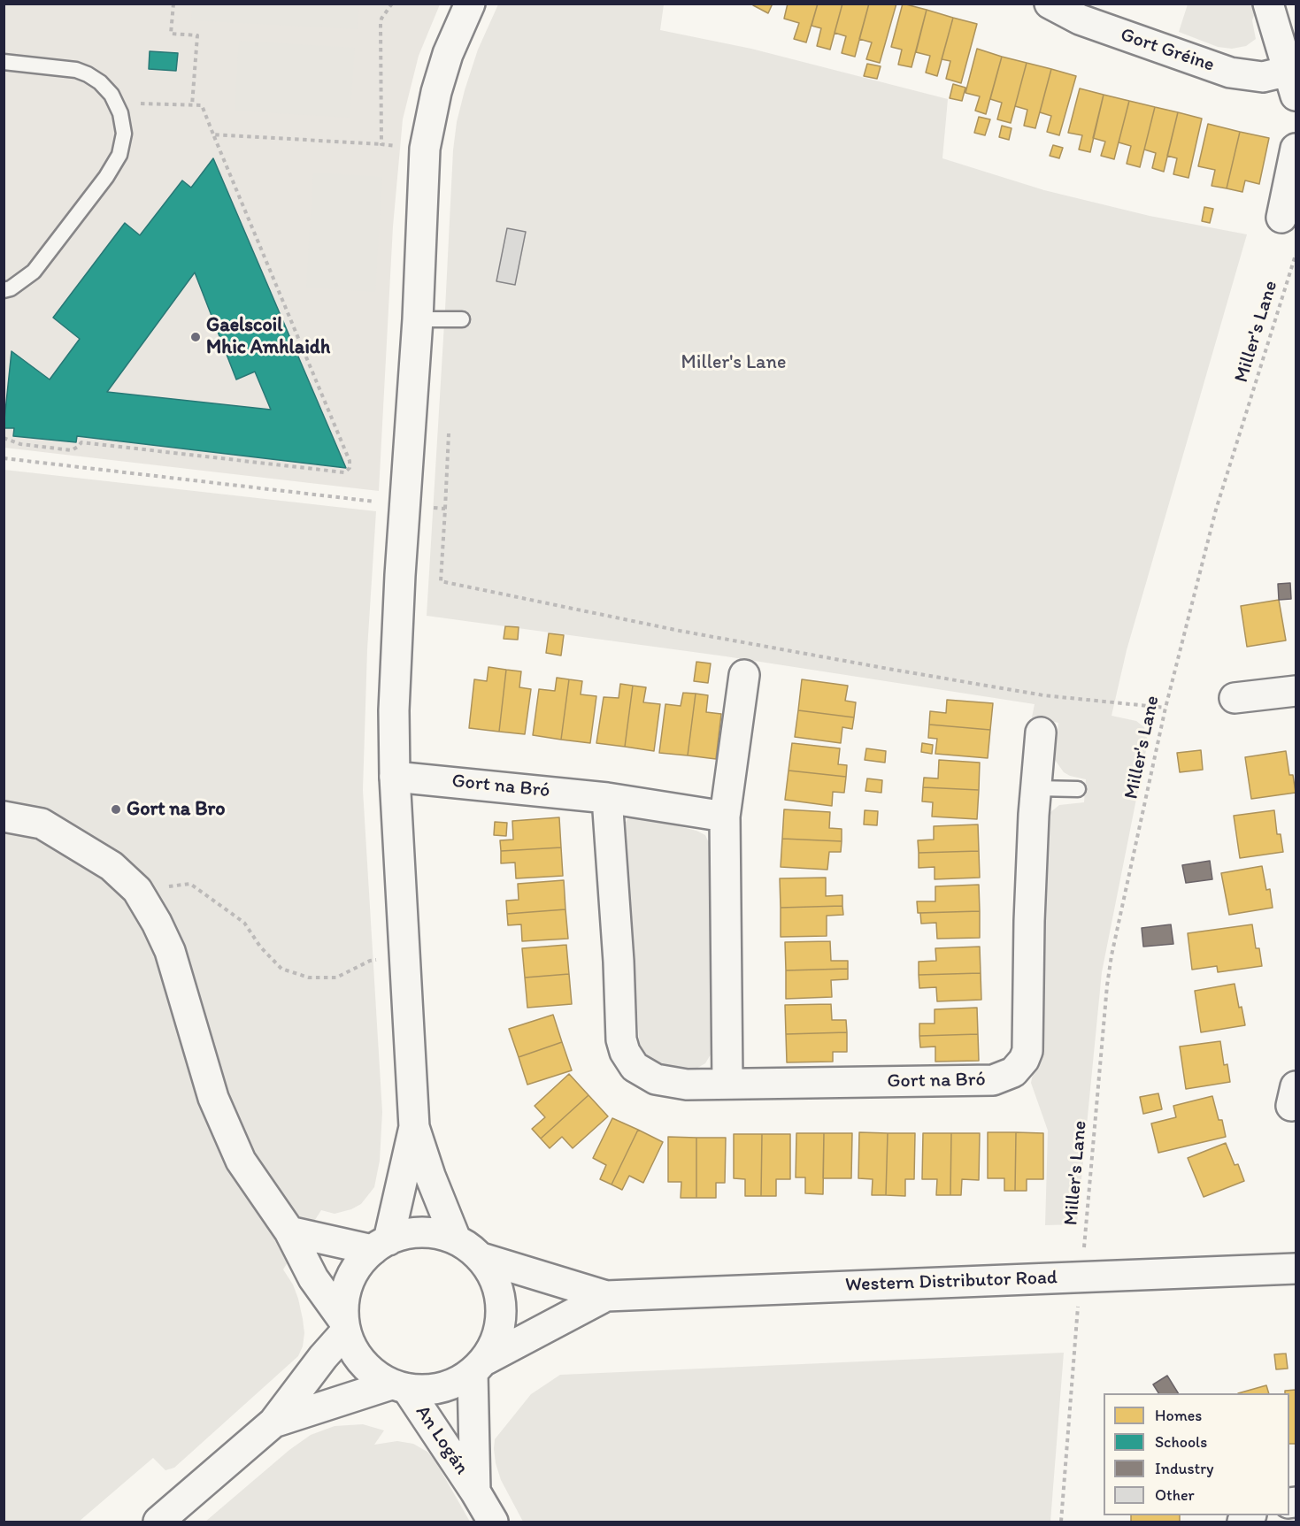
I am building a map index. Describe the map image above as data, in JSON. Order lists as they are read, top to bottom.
{
  "streets": {
    "street": [
      "Gort Gréine",
      "Gort na Bró",
      "Western Distributor Road",
      "An Logán"
    ],
    "path": ["Miller's Lane"]
  },
  "crossings": [
    ["Western Distributor Road", "An Logán"]
  ],
  "parks": ["Miller's Lane"],
  "places": ["Gaelscoil Mhic Amhlaidh", "Gort na Bro"],
  "legend": [
    "Homes",
    "Schools",
    "Industry",
    "Other"
  ]
}
